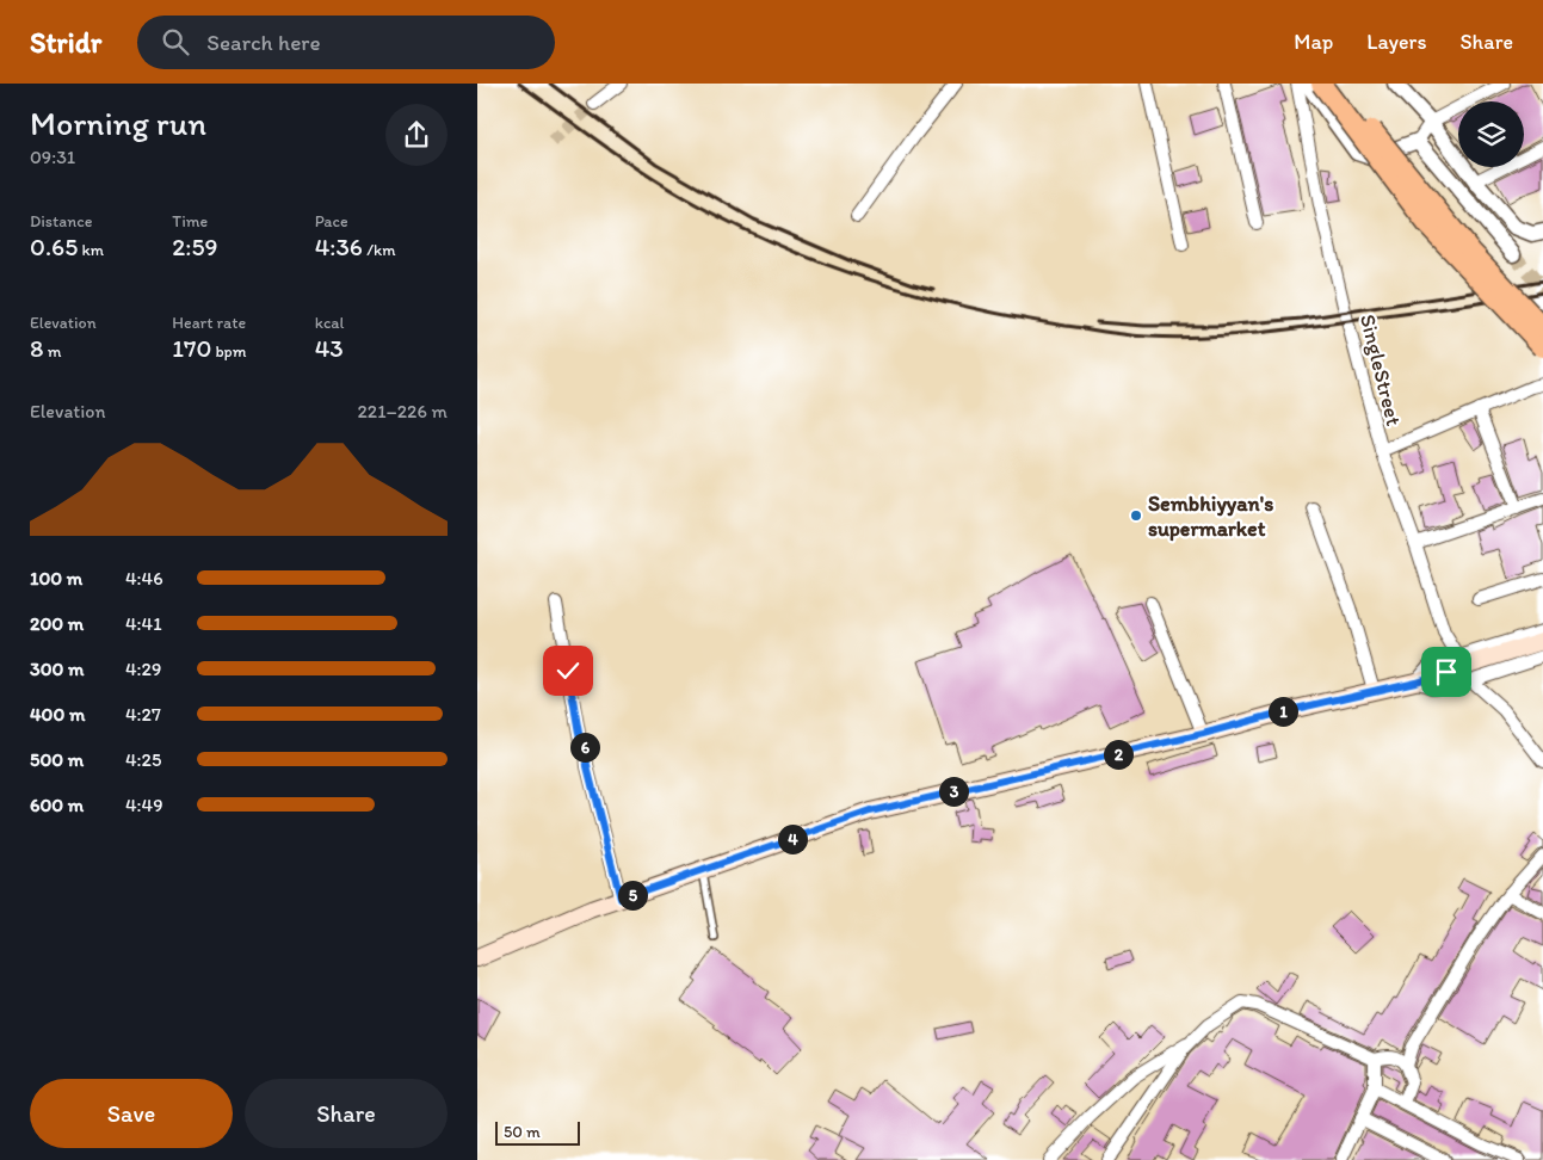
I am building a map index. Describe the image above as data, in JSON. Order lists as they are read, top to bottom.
{
  "streets": {
    "street": ["SingleStreet"]
  },
  "places": ["Sembhiyyan's supermarket"],
  "scale_bar": "50 m",
  "page": {
    "header": "Stridr",
    "search": "Search here",
    "nav": ["Map", "Layers", "Share"],
    "heading": ["Morning run", "09:31"],
    "stats": [
      ["Distance", "0.65 km"],
      ["Time", "2:59"],
      ["Pace", "4:36 /km"],
      ["Elevation", "8 m"],
      ["Heart rate", "170 bpm"],
      ["kcal", "43"]
    ],
    "chart": ["Elevation", "221–226 m"],
    "list": [
      {
        "name": "100 m",
        "note": "4:46"
      },
      {
        "name": "200 m",
        "note": "4:41"
      },
      {
        "name": "300 m",
        "note": "4:29"
      },
      {
        "name": "400 m",
        "note": "4:27"
      },
      {
        "name": "500 m",
        "note": "4:25"
      },
      {
        "name": "600 m",
        "note": "4:49"
      }
    ],
    "pins": [
      "1",
      "6",
      "2",
      "3",
      "4",
      "5"
    ],
    "buttons": ["Save", "Share"],
    "scale": "50 m"
  }
}
